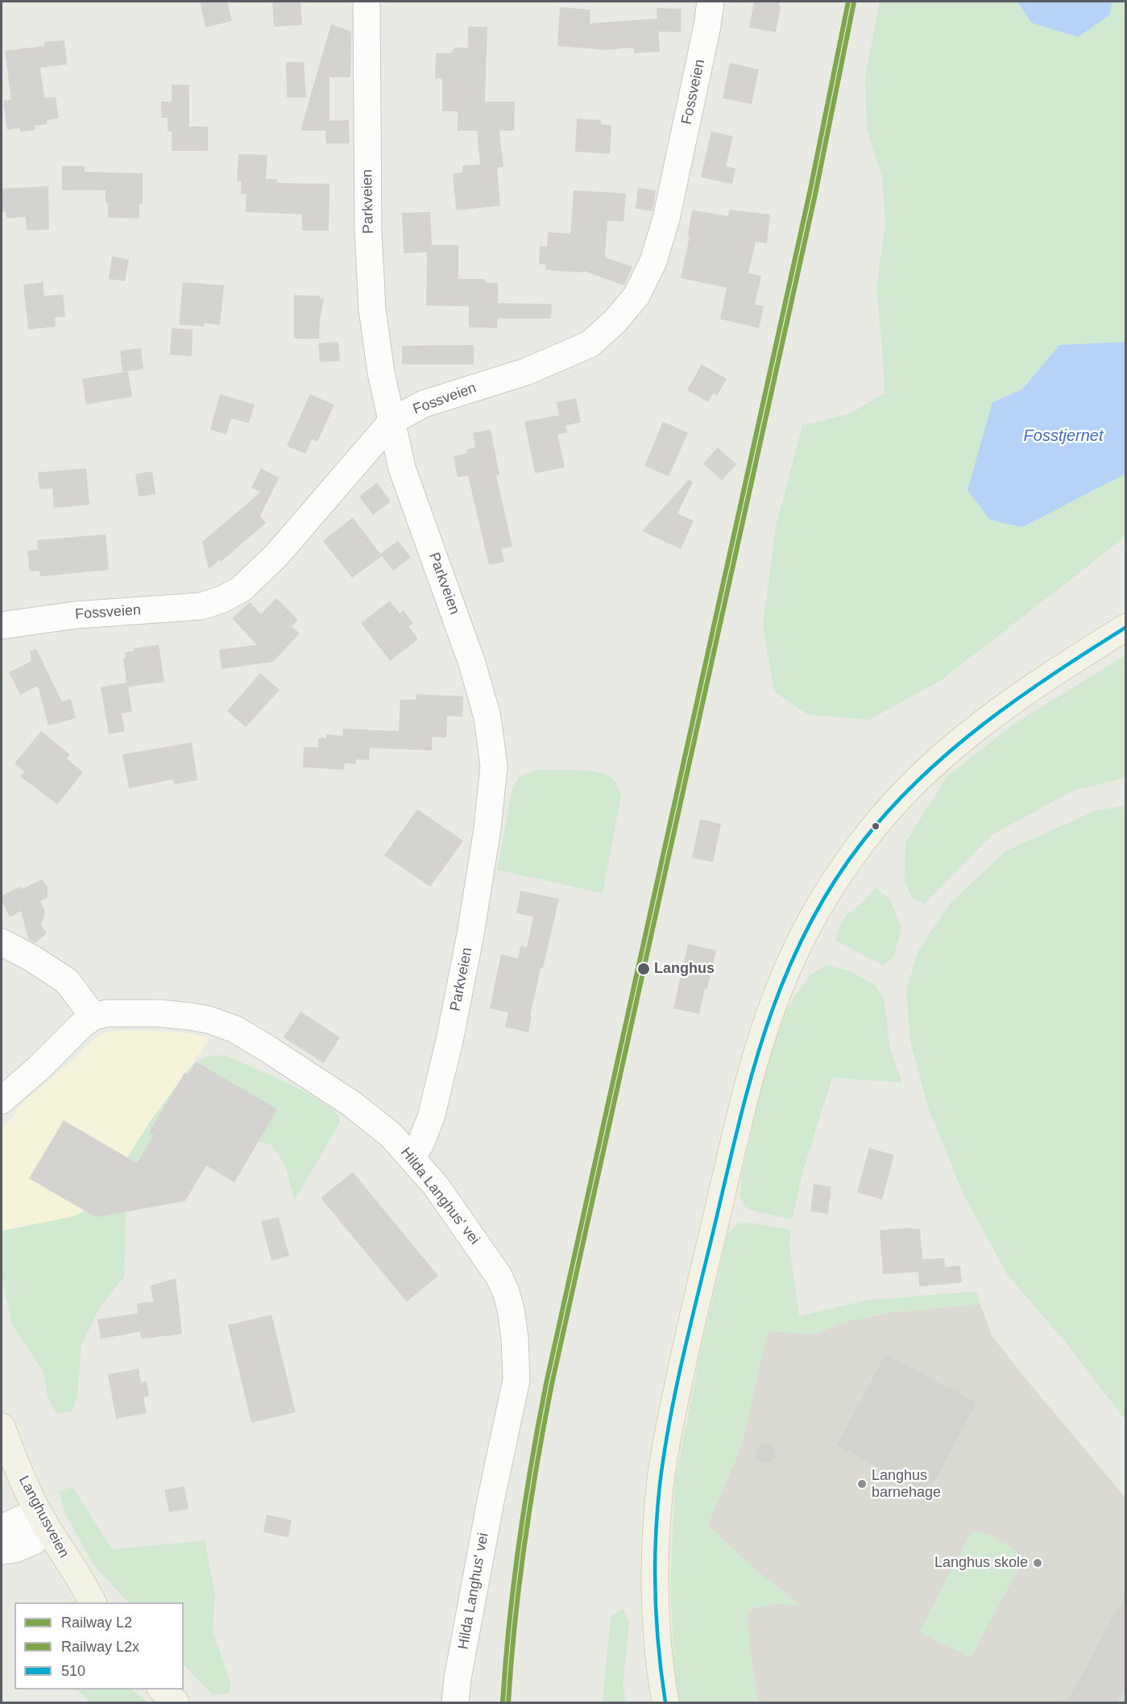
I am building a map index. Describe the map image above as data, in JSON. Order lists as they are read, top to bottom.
{
  "streets": {
    "main road": ["Langhusveien"],
    "street": ["Fossveien", "Parkveien", "Hilda Langhus' vei"]
  },
  "crossings": [
    ["Fossveien", "Parkveien"],
    ["Parkveien", "Hilda Langhus' vei"]
  ],
  "water": ["Fosstjernet"],
  "places": ["Langhus", "Langhus barnehage", "Langhus skole"],
  "lines": ["rail line L2", "rail line L2x", "transit line 510"],
  "legend": ["Railway L2", "Railway L2x", "510"]
}
